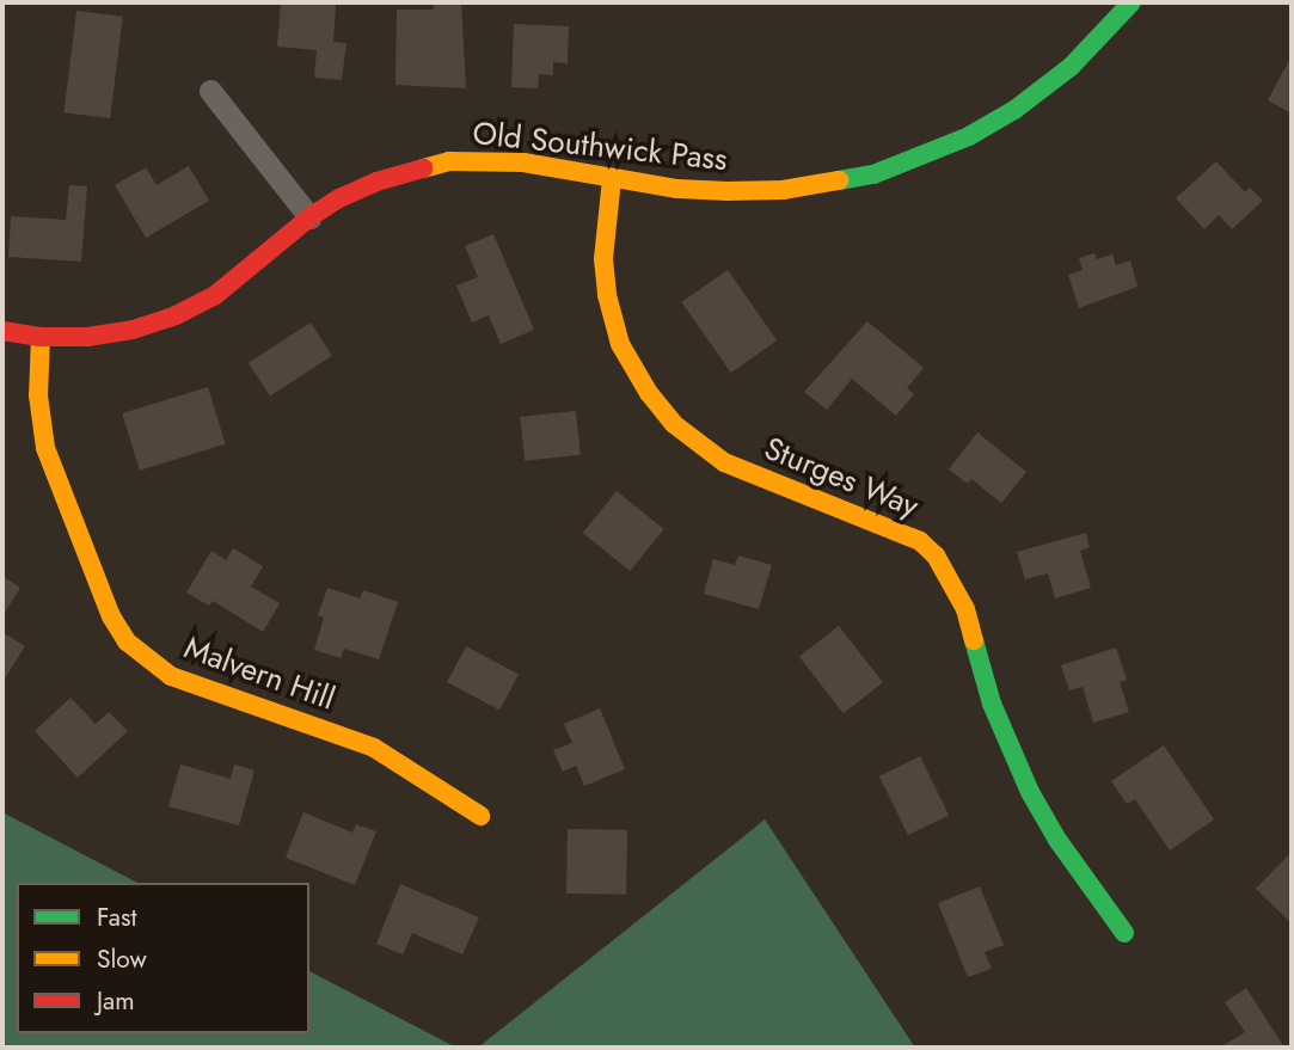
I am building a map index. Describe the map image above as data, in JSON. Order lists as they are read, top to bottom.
{
  "streets": {
    "street": ["Old Southwick Pass", "Sturges Way", "Malvern Hill"]
  },
  "crossings": [
    ["Old Southwick Pass", "Sturges Way"],
    ["Old Southwick Pass", "Malvern Hill"]
  ],
  "legend": ["Fast", "Slow", "Jam"]
}
